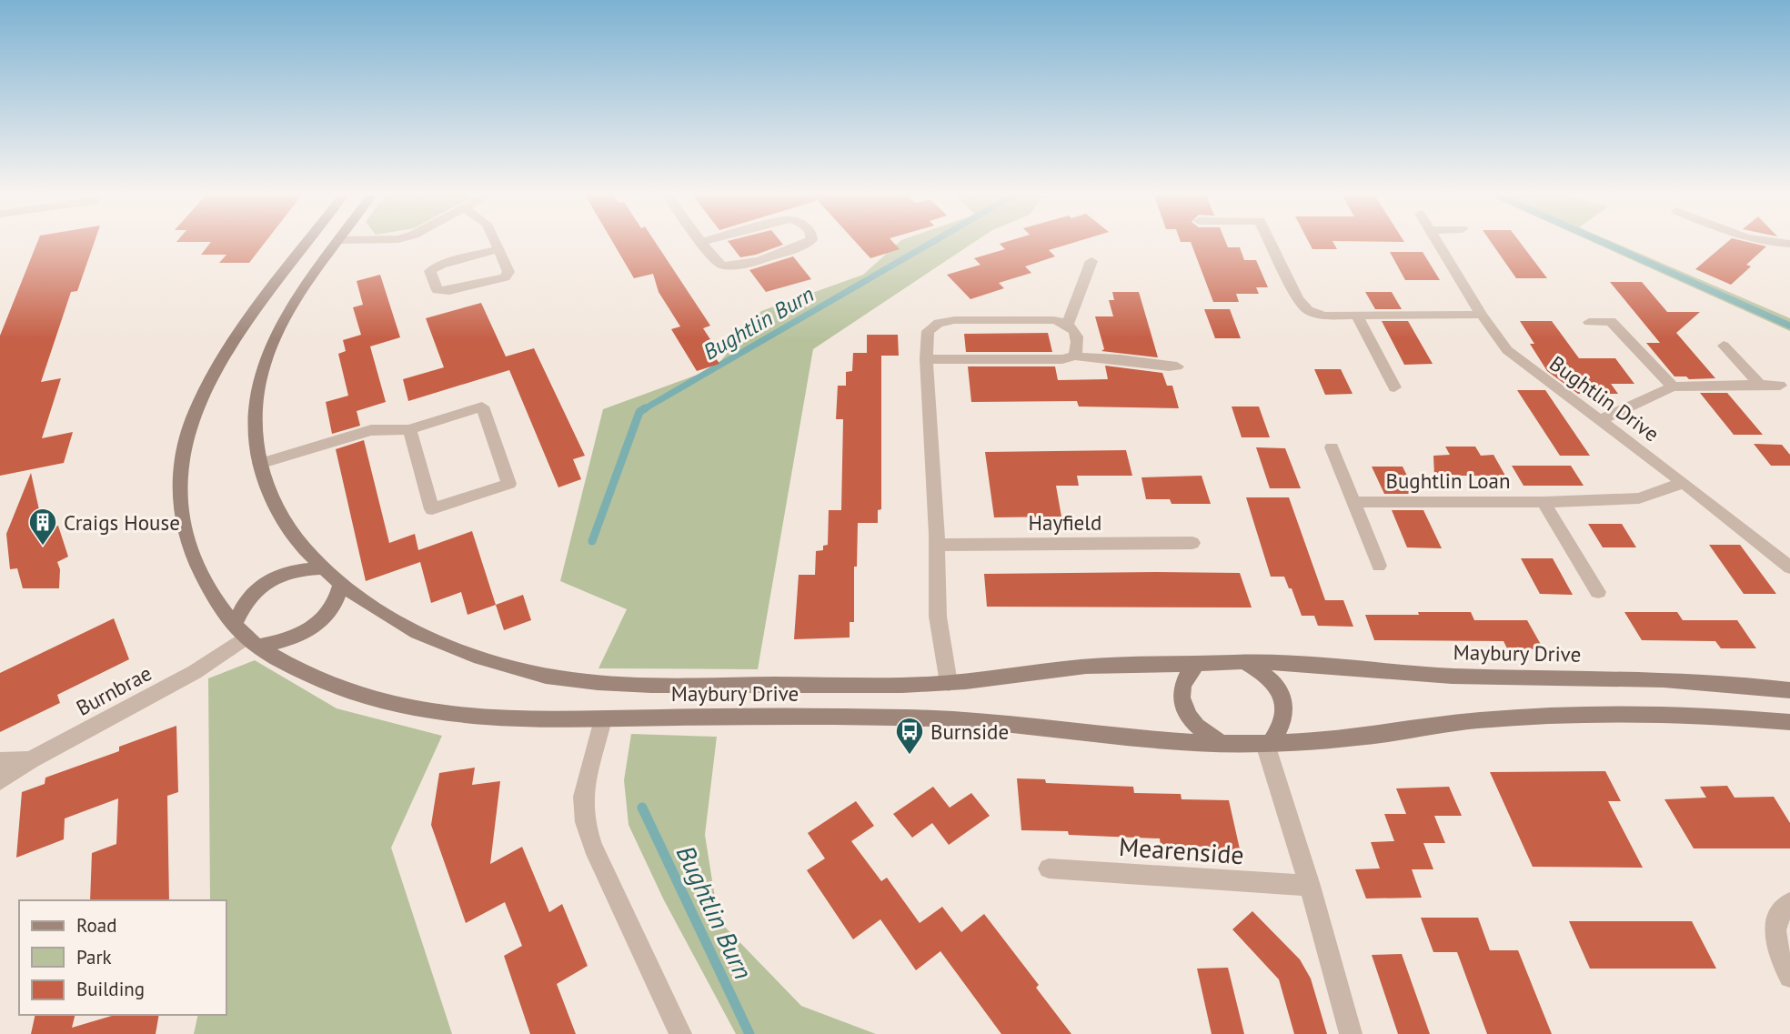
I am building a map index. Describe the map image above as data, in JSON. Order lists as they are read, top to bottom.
{
  "streets": {
    "street": [
      "Bughtlin Drive",
      "Bughtlin Loan",
      "Hayfield",
      "Maybury Drive",
      "Burnbrae",
      "Mearenside"
    ]
  },
  "crossings": [
    ["Bughtlin Drive", "Bughtlin Loan"],
    ["Maybury Drive", "Burnbrae"]
  ],
  "water": ["Bughtlin Burn"],
  "places": {
    "building": ["Craigs House"],
    "bus stop": ["Burnside"]
  },
  "legend": ["Road", "Park", "Building"]
}
